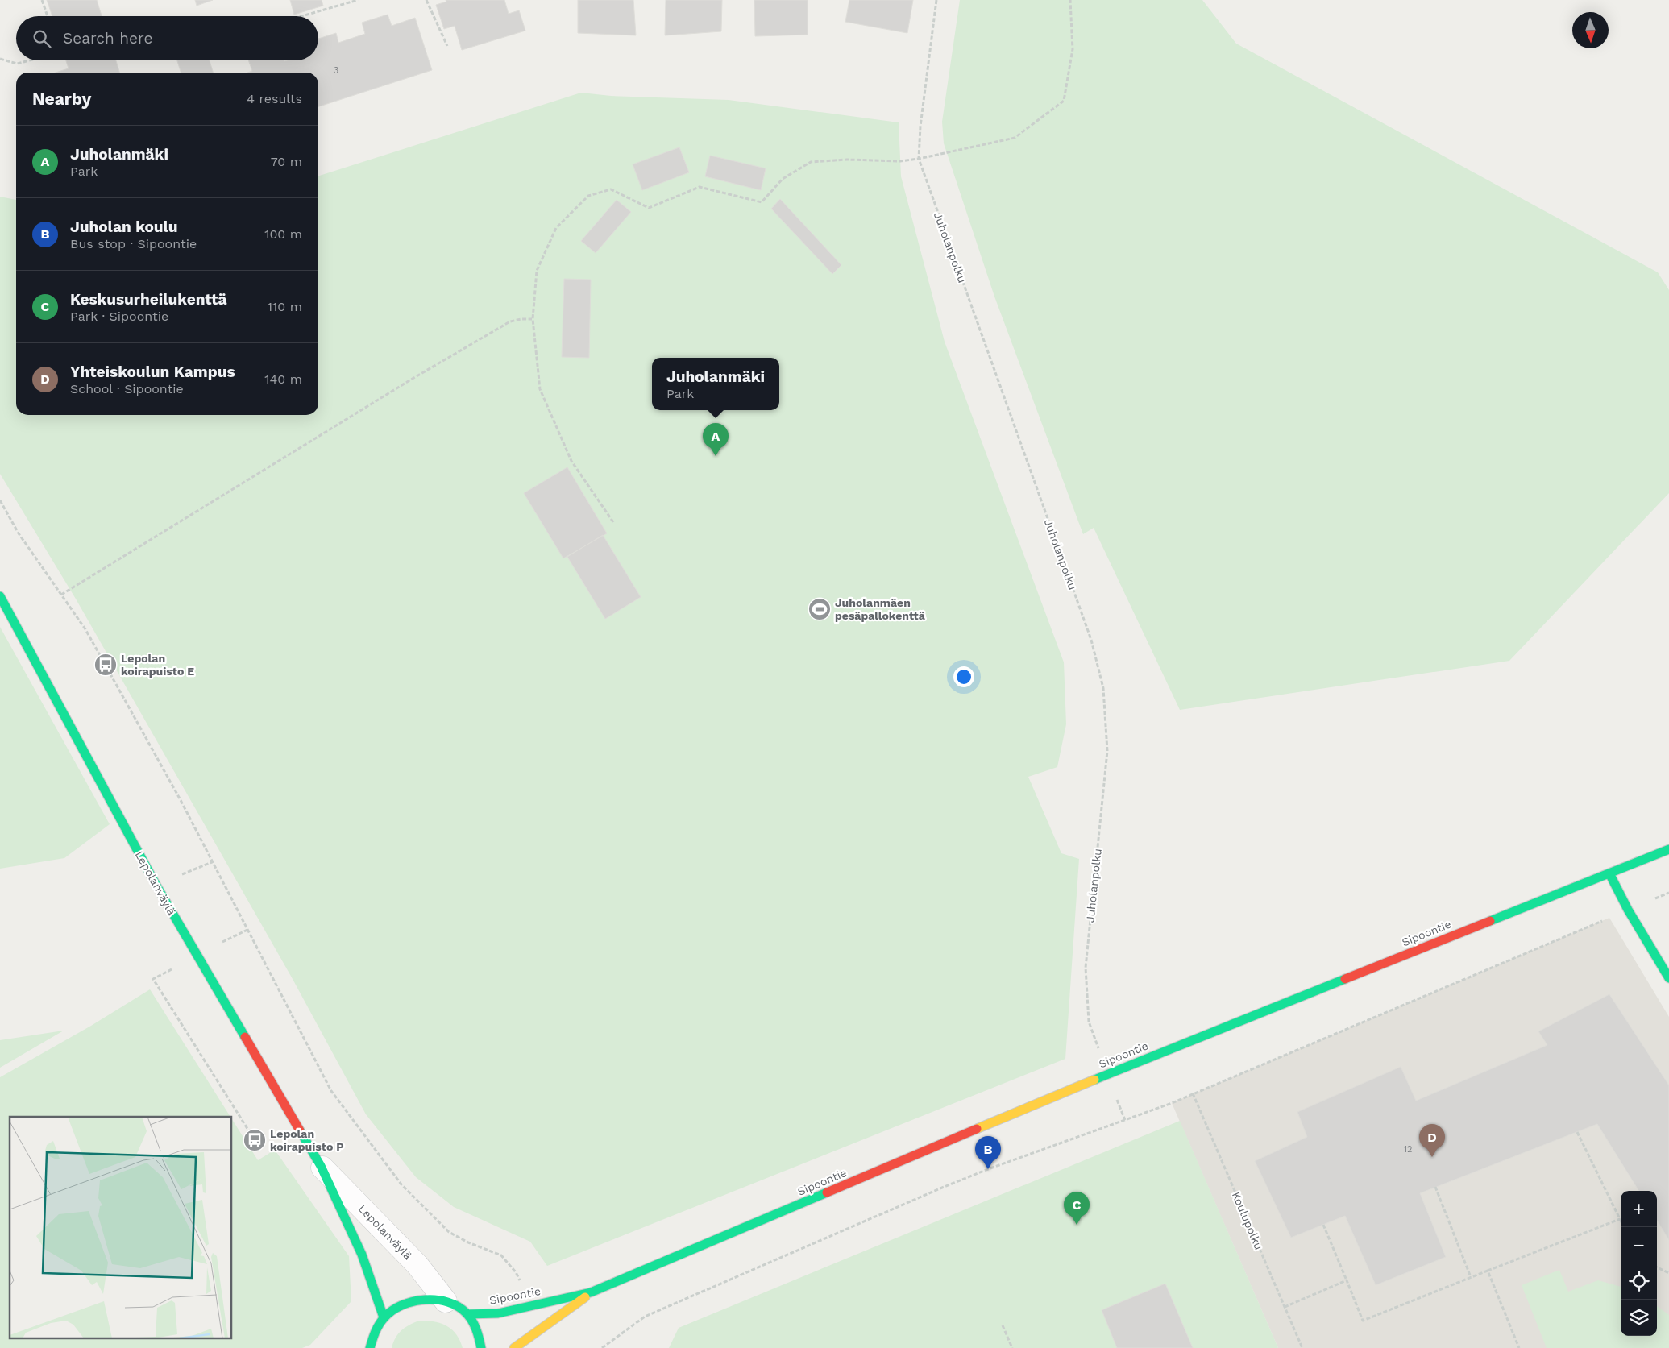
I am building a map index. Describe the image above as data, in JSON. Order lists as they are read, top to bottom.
{
  "streets": {
    "street": ["Lepolanväylä", "Sipoontie"],
    "path": ["Juholanpolku", "Koulupolku"]
  },
  "crossings": [
    ["Juholanpolku", "Sipoontie"]
  ],
  "places": {
    "sports": ["Juholanmäen pesäpallokenttä"],
    "bus stop": ["Lepolan koirapuisto E", "Lepolan koirapuisto P"]
  },
  "house_numbers": ["3", "12"],
  "north": "bottom",
  "page": {
    "search": "Search here",
    "heading": ["Nearby", "4 results"],
    "list": [
      {
        "mark": "A",
        "name": "Juholanmäki",
        "note": "Park",
        "value": "70 m"
      },
      {
        "mark": "B",
        "name": "Juholan koulu",
        "note": "Bus stop · Sipoontie",
        "value": "100 m"
      },
      {
        "mark": "C",
        "name": "Keskusurheilukenttä",
        "note": "Park · Sipoontie",
        "value": "110 m"
      },
      {
        "mark": "D",
        "name": "Yhteiskoulun Kampus",
        "note": "School · Sipoontie",
        "value": "140 m"
      }
    ],
    "popup": ["Juholanmäki", "Park"],
    "pins": [
      "A",
      "D",
      "B",
      "C"
    ],
    "map_buttons": ["+", "−"]
  }
}
